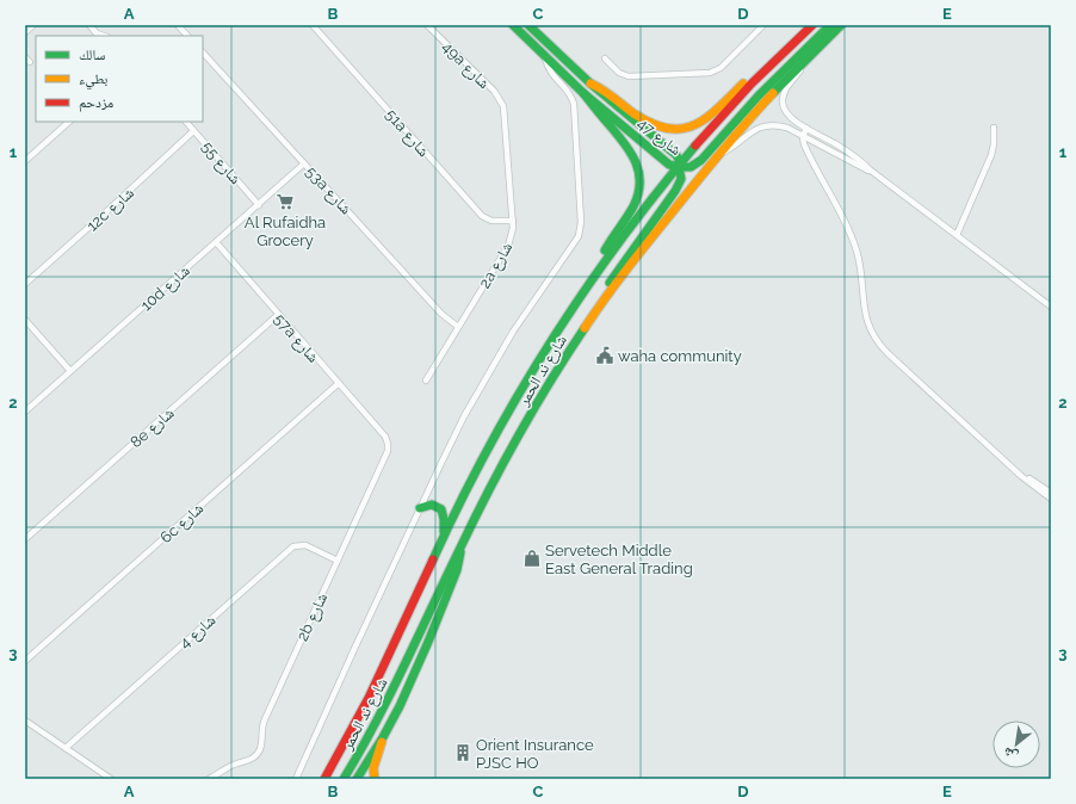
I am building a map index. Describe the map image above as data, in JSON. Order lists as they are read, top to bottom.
{
  "streets": {
    "main road": ["شارع 47", "شارع ند الحمر"],
    "street": [
      "49a شارع",
      "51a شارع",
      "شارع 55",
      "53a شارع",
      "12c شارع",
      "2a شارع",
      "10d شارع",
      "57a شارع",
      "8e شارع",
      "6c شارع",
      "2b شارع",
      "شارع 4"
    ]
  },
  "crossings": [
    ["49a شارع", "2a شارع"],
    ["51a شارع", "2a شارع"],
    ["شارع 47", "شارع ند الحمر"],
    ["شارع 55", "12c شارع"],
    ["شارع 55", "10d شارع"],
    ["53a شارع", "2a شارع"],
    ["53a شارع", "10d شارع"],
    ["10d شارع", "57a شارع"],
    ["57a شارع", "8e شارع"],
    ["57a شارع", "6c شارع"],
    ["57a شارع", "2b شارع"],
    ["2b شارع", "شارع 4"]
  ],
  "places": {
    "supermarket": ["Al Rufaidha Grocery"],
    "public building": ["waha community"],
    "shop": ["Servetech Middle East General Trading"],
    "building": ["Orient Insurance PJSC HO"]
  },
  "legend": ["سالك", "بطيء", "مزدحم"],
  "north": "bottom left",
  "grid": {
    "columns": [
      "A",
      "B",
      "C",
      "D",
      "E"
    ],
    "rows": ["1", "2", "3"]
  }
}
